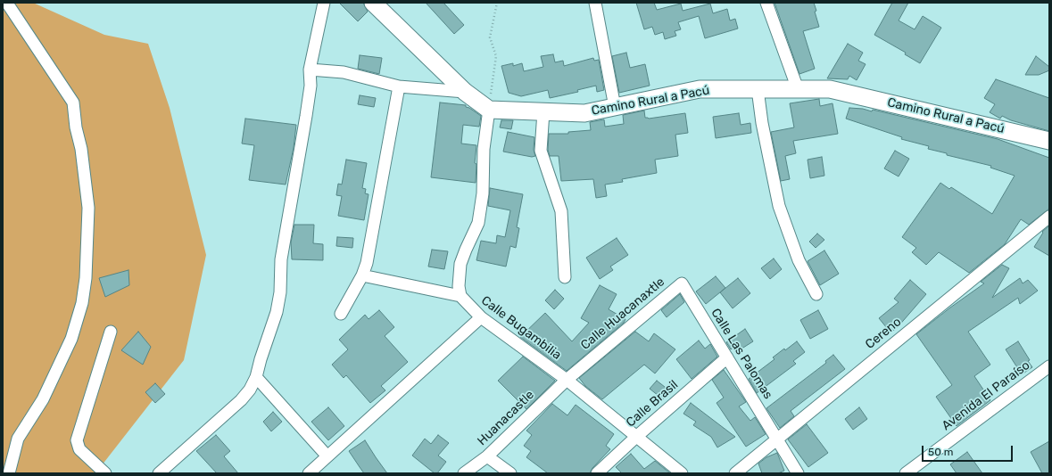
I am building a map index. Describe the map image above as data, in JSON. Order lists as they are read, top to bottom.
{
  "streets": {
    "street": [
      "Camino Rural a Pacú",
      "Calle Huacanaxtle",
      "Calle Bugambilia",
      "Cereno",
      "Calle Las Palomas",
      "Avenida El Paraíso",
      "Calle Brasil",
      "Huanacastle"
    ]
  },
  "crossings": [
    ["Calle Huacanaxtle", "Calle Bugambilia"],
    ["Calle Huacanaxtle", "Calle Las Palomas"],
    ["Calle Huacanaxtle", "Huanacastle"],
    ["Calle Bugambilia", "Calle Brasil"],
    ["Calle Bugambilia", "Huanacastle"],
    ["Cereno", "Calle Las Palomas"],
    ["Calle Las Palomas", "Calle Brasil"]
  ],
  "scale_bar": "50 m"
}
